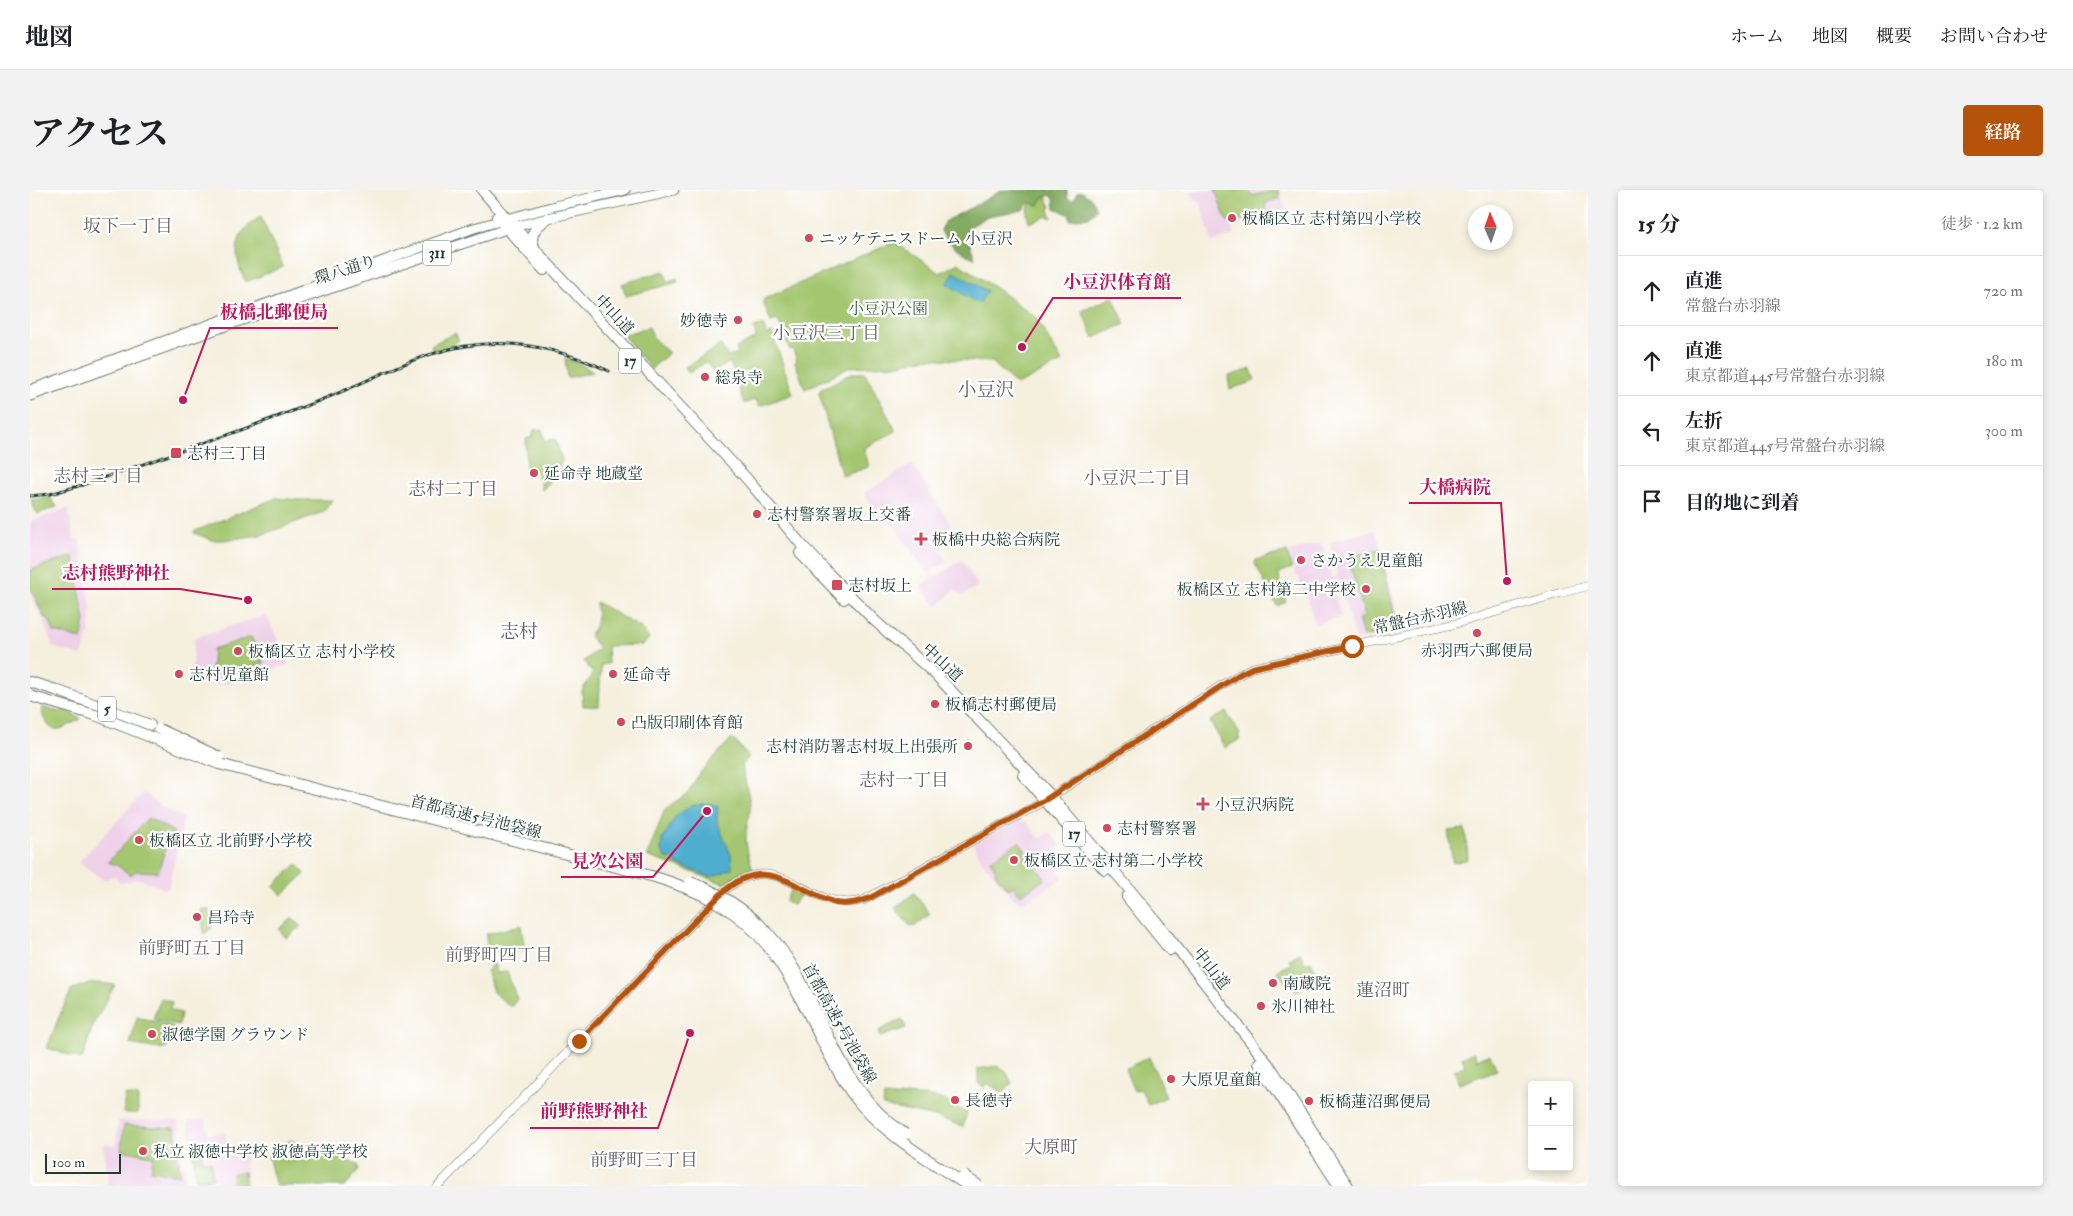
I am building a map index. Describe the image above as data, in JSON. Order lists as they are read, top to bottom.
{
  "streets": {
    "highway": [
      "中山道",
      "17",
      "5",
      "首都高速5号池袋線"
    ],
    "main road": ["311", "環八通り", "常盤台赤羽線"]
  },
  "crossings": [
    ["環八通り", "中山道"],
    ["中山道", "常盤台赤羽線"]
  ],
  "districts": [
    "坂下一丁目",
    "小豆沢三丁目",
    "小豆沢",
    "志村三丁目",
    "小豆沢二丁目",
    "志村二丁目",
    "志村",
    "志村一丁目",
    "前野町五丁目",
    "前野町四丁目",
    "蓮沼町",
    "大原町",
    "前野町三丁目"
  ],
  "parks": ["小豆沢公園"],
  "places": {
    "other": [
      "板橋区立 志村第四小学校",
      "ニッケテニスドーム 小豆沢",
      "妙徳寺",
      "小豆沢体育館",
      "総泉寺",
      "板橋北郵便局",
      "延命寺 地蔵堂",
      "志村警察署坂上交番",
      "さかうえ児童館",
      "大橋病院",
      "板橋区立 志村第二中学校",
      "志村熊野神社",
      "赤羽西六郵便局",
      "板橋区立 志村小学校",
      "志村児童館",
      "延命寺",
      "板橋志村郵便局",
      "凸版印刷体育館",
      "志村消防署志村坂上出張所",
      "見次公園",
      "志村警察署",
      "板橋区立 北前野小学校",
      "板橋区立 志村第二小学校",
      "昌玲寺",
      "南蔵院",
      "氷川神社",
      "前野熊野神社",
      "淑徳学園 グラウンド",
      "大原児童館",
      "長徳寺",
      "板橋蓮沼郵便局",
      "私立 淑徳中学校 淑徳高等学校"
    ],
    "transit": ["志村三丁目", "志村坂上"],
    "health": ["板橋中央総合病院", "小豆沢病院"]
  },
  "scale_bar": "100 m",
  "north": "top",
  "page": {
    "header": "地図",
    "nav": [
      "ホーム",
      "地図",
      "概要",
      "お問い合わせ"
    ],
    "title": "アクセス",
    "buttons": "経路",
    "heading": ["15 分", "徒歩 · 1.2 km"],
    "list": [
      ["直進", "常盤台赤羽線", "720 m"],
      ["直進", "東京都道445号常盤台赤羽線", "180 m"],
      ["左折", "東京都道445号常盤台赤羽線", "300 m"],
      "目的地に到着"
    ],
    "map_buttons": ["+", "−"],
    "scale": "100 m"
  }
}
